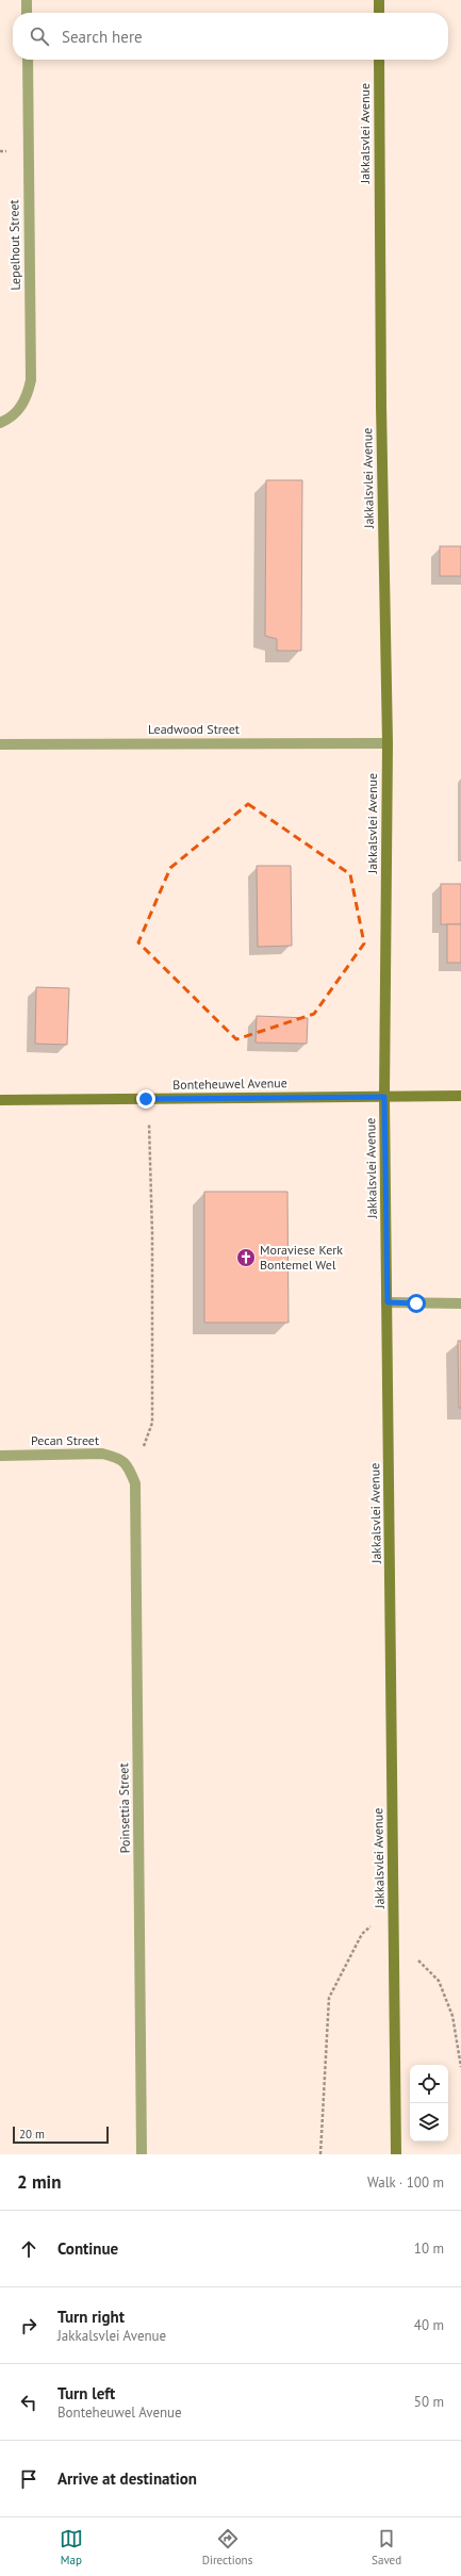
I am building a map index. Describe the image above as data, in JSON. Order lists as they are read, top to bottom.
{
  "streets": {
    "street": [
      "Jakkalsvlei Avenue",
      "Lepelhout Street",
      "Leadwood Street",
      "Bonteheuwel Avenue",
      "Pecan Street",
      "Poinsettia Street"
    ]
  },
  "crossings": [
    ["Jakkalsvlei Avenue", "Leadwood Street"],
    ["Jakkalsvlei Avenue", "Bonteheuwel Avenue"],
    ["Pecan Street", "Poinsettia Street"]
  ],
  "places": {
    "church": ["Moraviese Kerk Bontemel Wel"]
  },
  "scale_bar": "20 m",
  "page": {
    "search": "Search here",
    "scale": "20 m",
    "heading": ["2 min", "Walk · 100 m"],
    "list": [
      ["Continue", "10 m"],
      ["Turn right", "Jakkalsvlei Avenue", "40 m"],
      ["Turn left", "Bonteheuwel Avenue", "50 m"],
      "Arrive at destination"
    ],
    "nav": ["Map", "Directions", "Saved"]
  }
}
